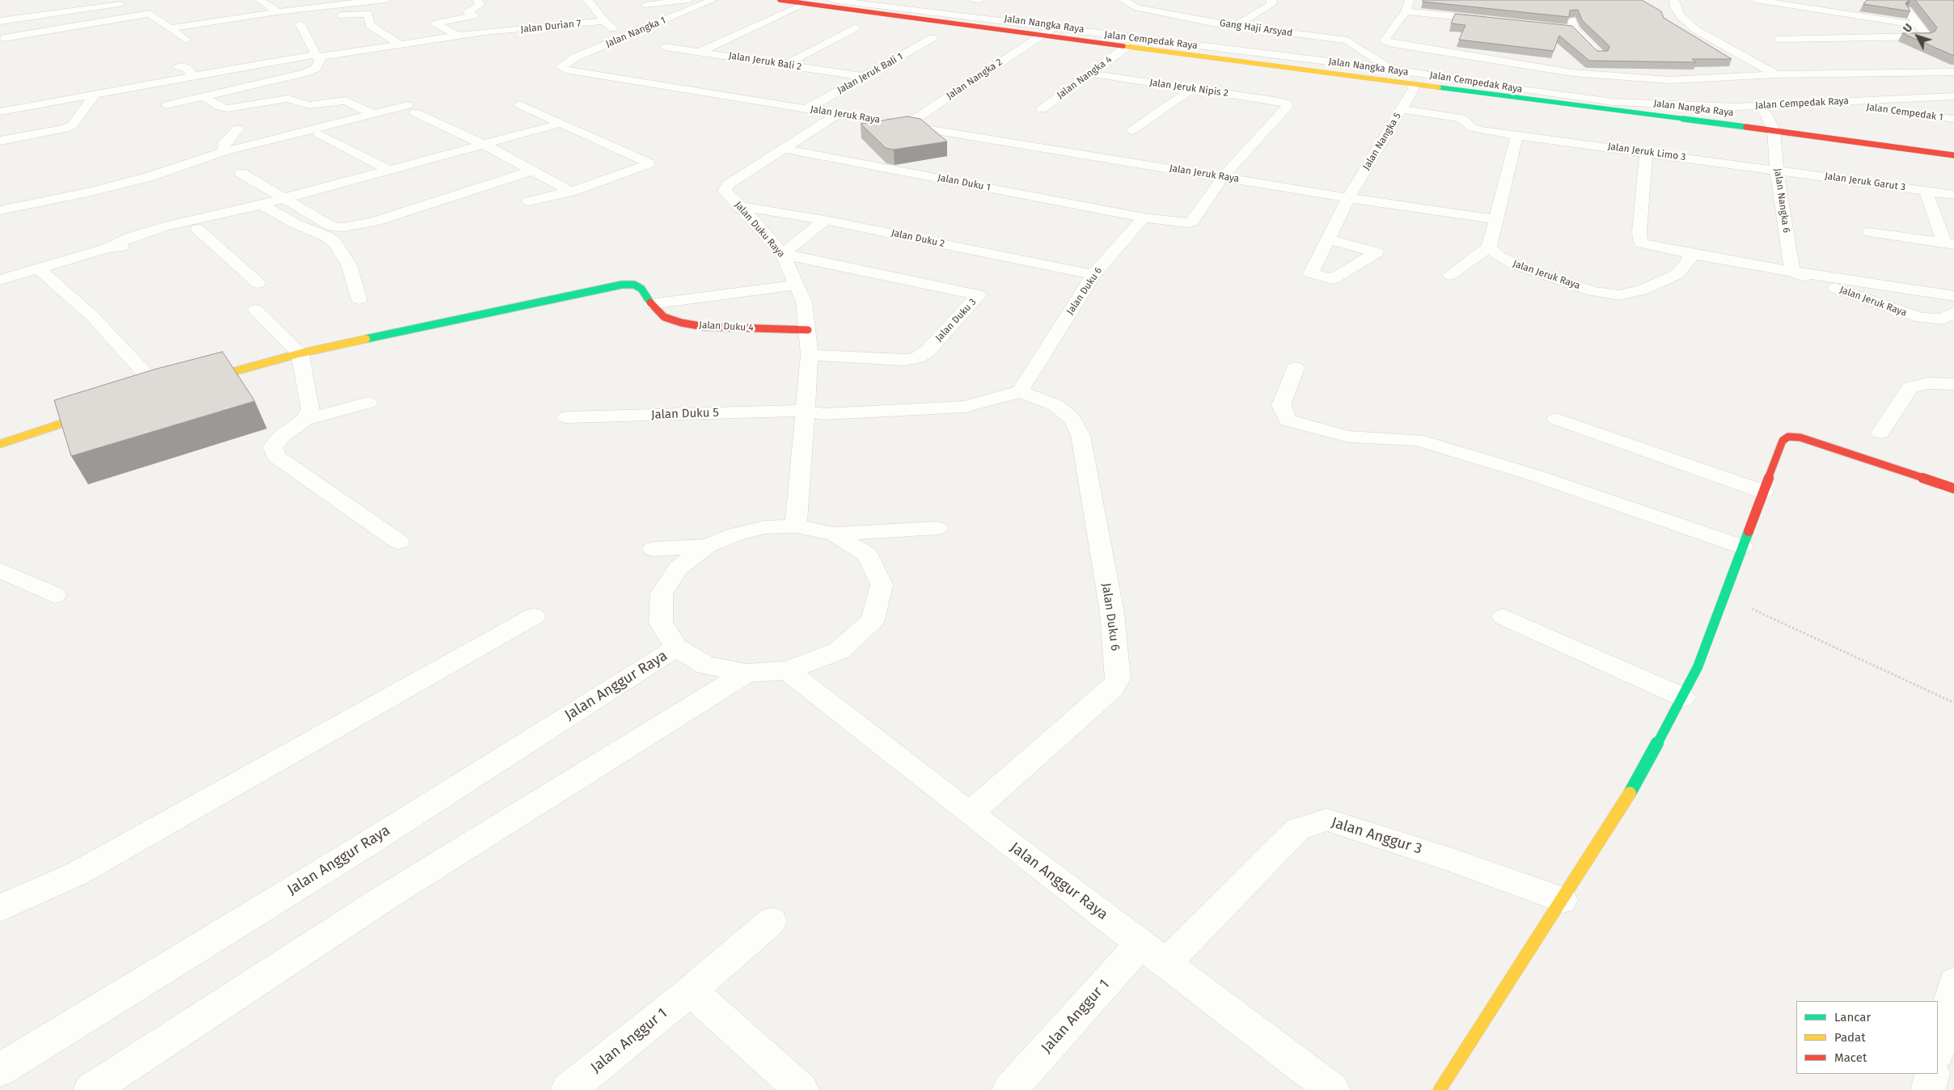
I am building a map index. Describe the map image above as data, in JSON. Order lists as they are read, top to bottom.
{
  "streets": {
    "street": [
      "Jalan Nangka Raya",
      "Jalan Durian 7",
      "Gang Haji Arsyad",
      "Jalan Nangka 1",
      "Jalan Cempedak Raya",
      "Jalan Jeruk Bali 2",
      "Jalan Jeruk Bali 1",
      "Jalan Nangka 4",
      "Jalan Nangka 2",
      "Jalan Jeruk Nipis 2",
      "Jalan Cempedak 1",
      "Jalan Jeruk Raya",
      "Jalan Nangka 5",
      "Jalan Jeruk Limo 3",
      "Jalan Jeruk Garut 3",
      "Jalan Duku 1",
      "Jalan Nangka 6",
      "Jalan Duku Raya",
      "Jalan Duku 2",
      "Jalan Duku 6",
      "Jalan Duku 3",
      "Jalan Duku 4",
      "Jalan Duku 5",
      "Jalan Anggur Raya",
      "Jalan Anggur 3",
      "Jalan Anggur 1"
    ]
  },
  "crossings": [
    ["Jalan Nangka Raya", "Jalan Cempedak Raya"],
    ["Jalan Nangka Raya", "Jalan Nangka 4"],
    ["Jalan Nangka Raya", "Jalan Nangka 2"],
    ["Jalan Nangka Raya", "Jalan Nangka 5"],
    ["Jalan Nangka Raya", "Jalan Nangka 6"],
    ["Gang Haji Arsyad", "Jalan Cempedak Raya"],
    ["Jalan Nangka 1", "Jalan Jeruk Raya"],
    ["Jalan Cempedak Raya", "Jalan Nangka 2"],
    ["Jalan Cempedak Raya", "Jalan Cempedak 1"],
    ["Jalan Jeruk Bali 2", "Jalan Jeruk Bali 1"],
    ["Jalan Jeruk Bali 1", "Jalan Jeruk Raya"],
    ["Jalan Nangka 4", "Jalan Jeruk Nipis 2"],
    ["Jalan Nangka 2", "Jalan Jeruk Raya"],
    ["Jalan Jeruk Nipis 2", "Jalan Jeruk Raya"],
    ["Jalan Jeruk Nipis 2", "Jalan Duku 1"],
    ["Jalan Jeruk Raya", "Jalan Nangka 5"],
    ["Jalan Jeruk Raya", "Jalan Duku 1"],
    ["Jalan Jeruk Raya", "Jalan Nangka 6"],
    ["Jalan Jeruk Raya", "Jalan Duku Raya"],
    ["Jalan Nangka 5", "Jalan Jeruk Limo 3"],
    ["Jalan Jeruk Limo 3", "Jalan Jeruk Garut 3"],
    ["Jalan Jeruk Limo 3", "Jalan Nangka 6"],
    ["Jalan Jeruk Garut 3", "Jalan Nangka 6"],
    ["Jalan Duku 1", "Jalan Duku Raya"],
    ["Jalan Duku 1", "Jalan Duku 6"],
    ["Jalan Duku Raya", "Jalan Duku 2"],
    ["Jalan Duku Raya", "Jalan Duku 3"],
    ["Jalan Duku Raya", "Jalan Duku 4"],
    ["Jalan Duku Raya", "Jalan Duku 5"],
    ["Jalan Duku Raya", "Jalan Anggur Raya"],
    ["Jalan Duku 2", "Jalan Duku 6"],
    ["Jalan Duku 6", "Jalan Duku 5"],
    ["Jalan Duku 6", "Jalan Anggur Raya"],
    ["Jalan Anggur Raya", "Jalan Anggur 3"],
    ["Jalan Anggur Raya", "Jalan Anggur 1"]
  ],
  "legend": ["Lancar", "Padat", "Macet"],
  "north": "top left"
}
